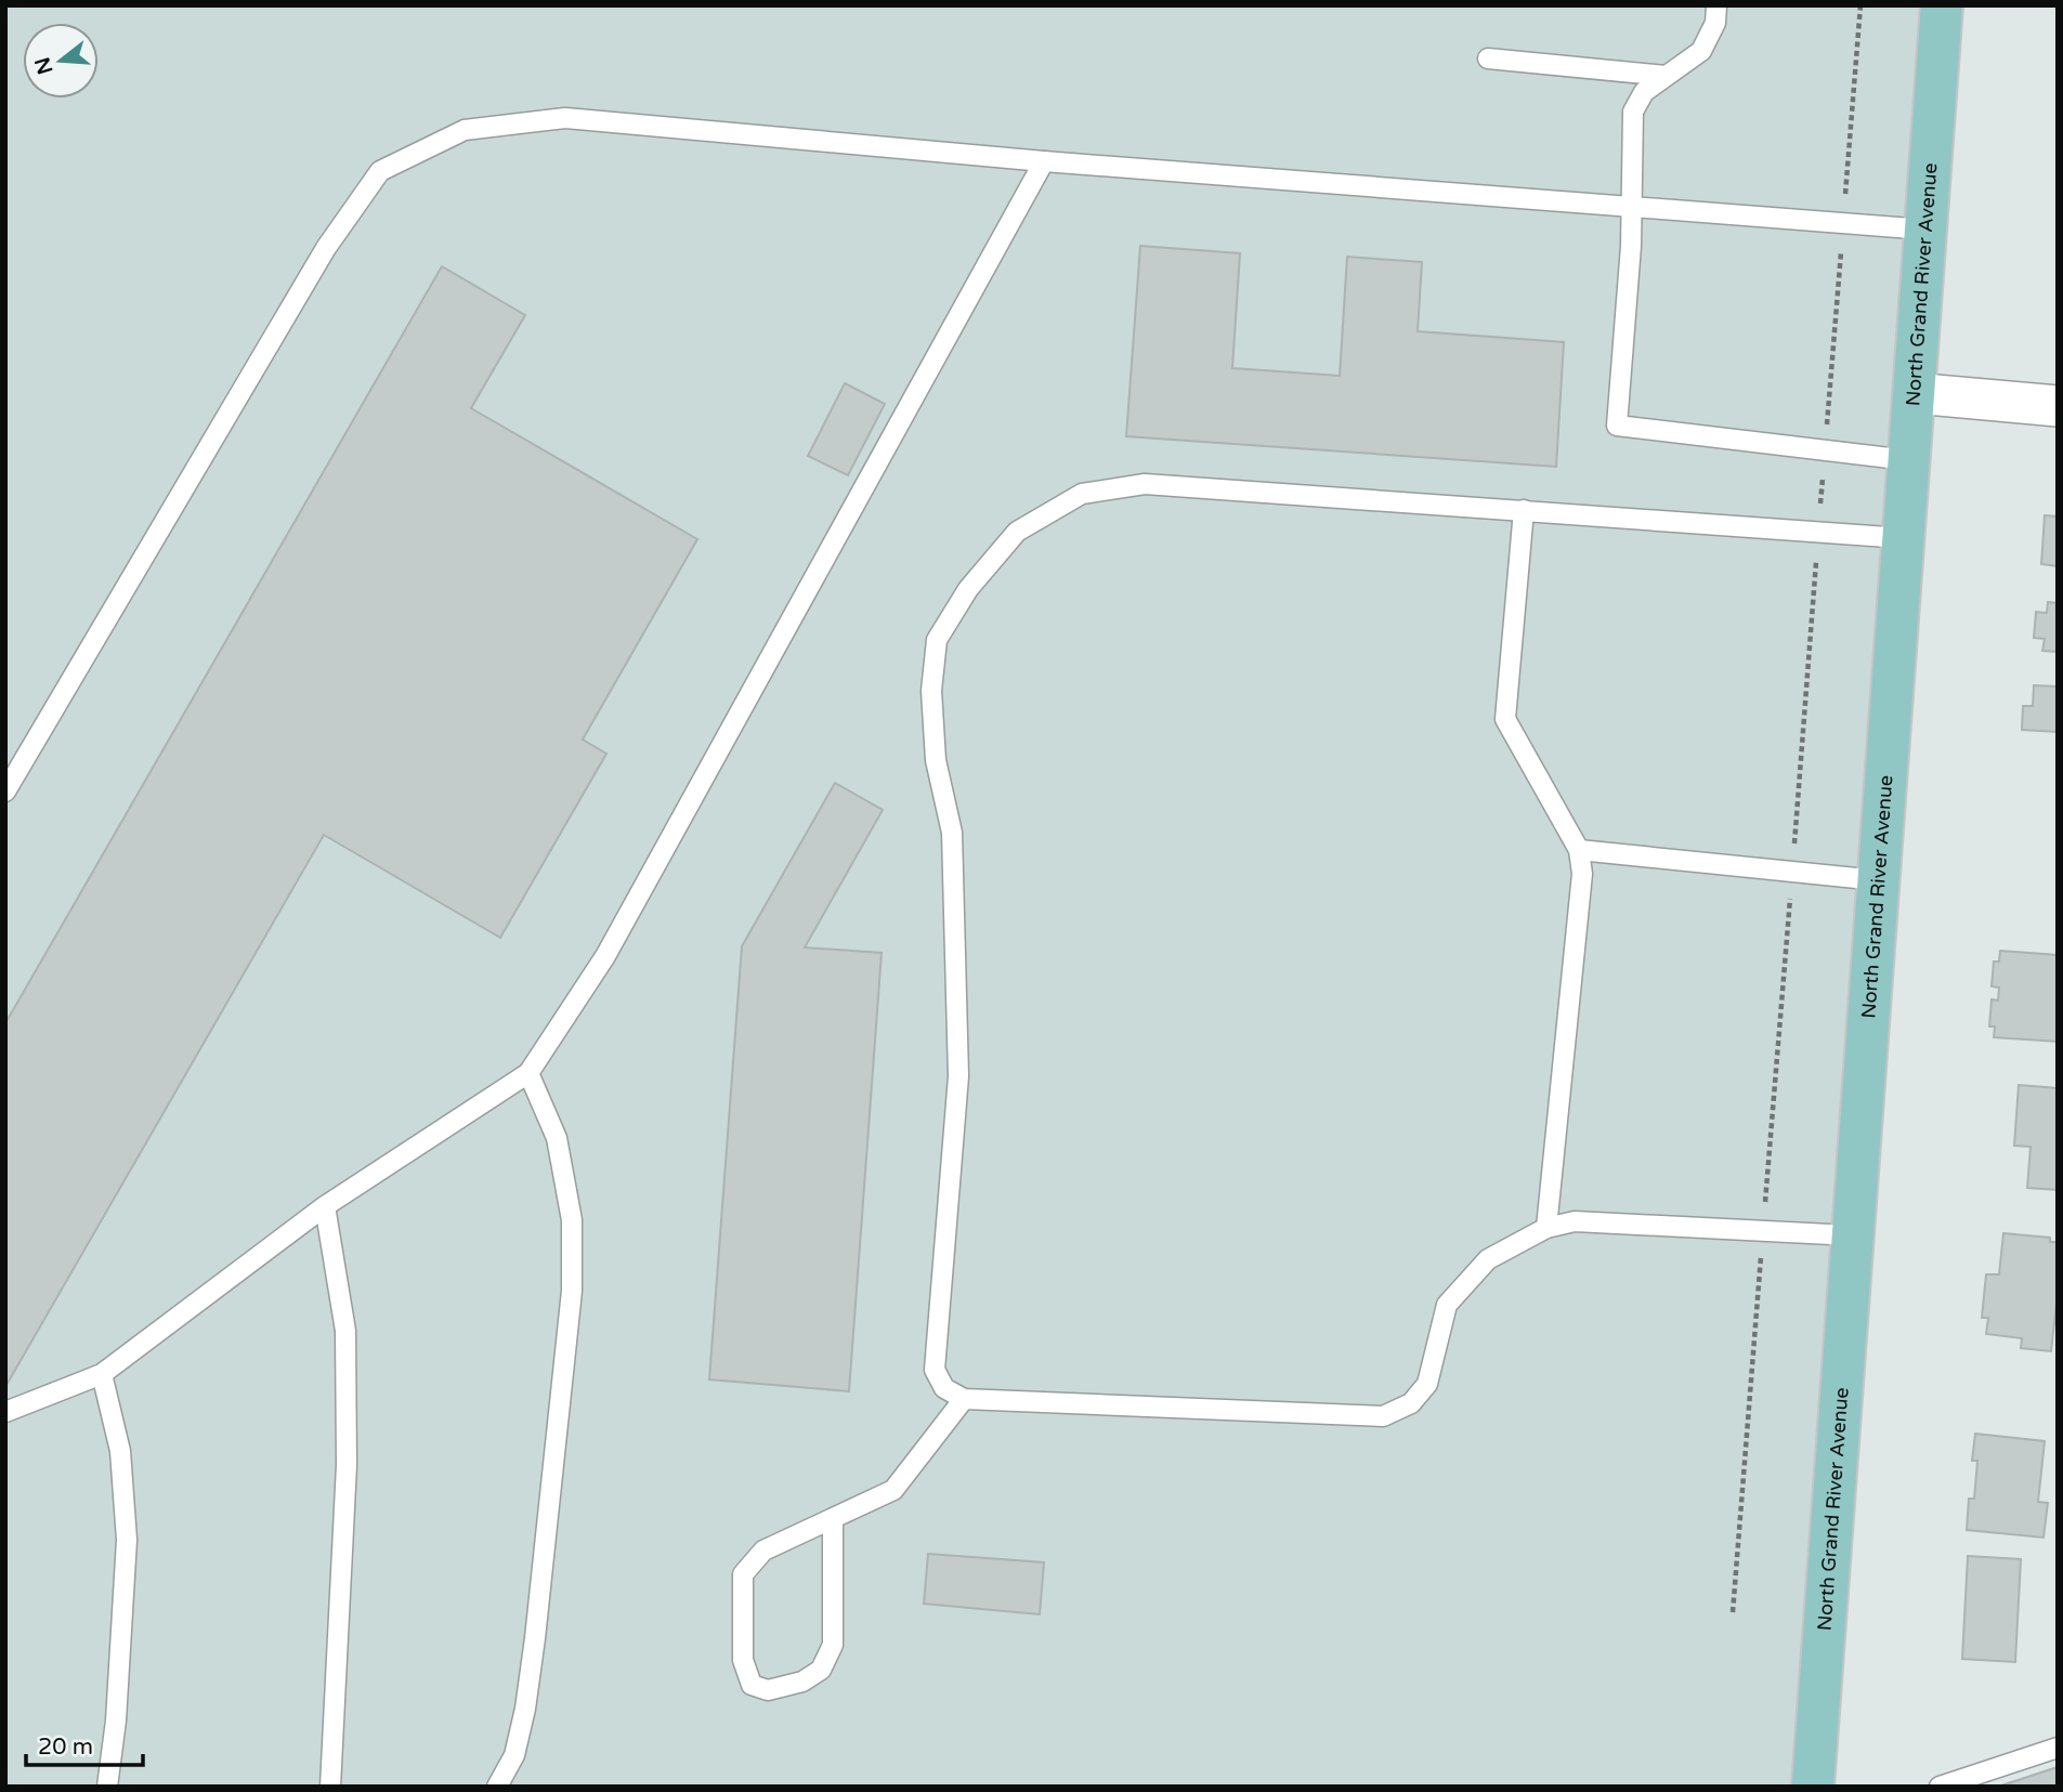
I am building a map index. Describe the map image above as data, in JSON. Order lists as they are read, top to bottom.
{
  "streets": {
    "main road": ["North Grand River Avenue"]
  },
  "scale_bar": "20 m",
  "north": "left"
}
